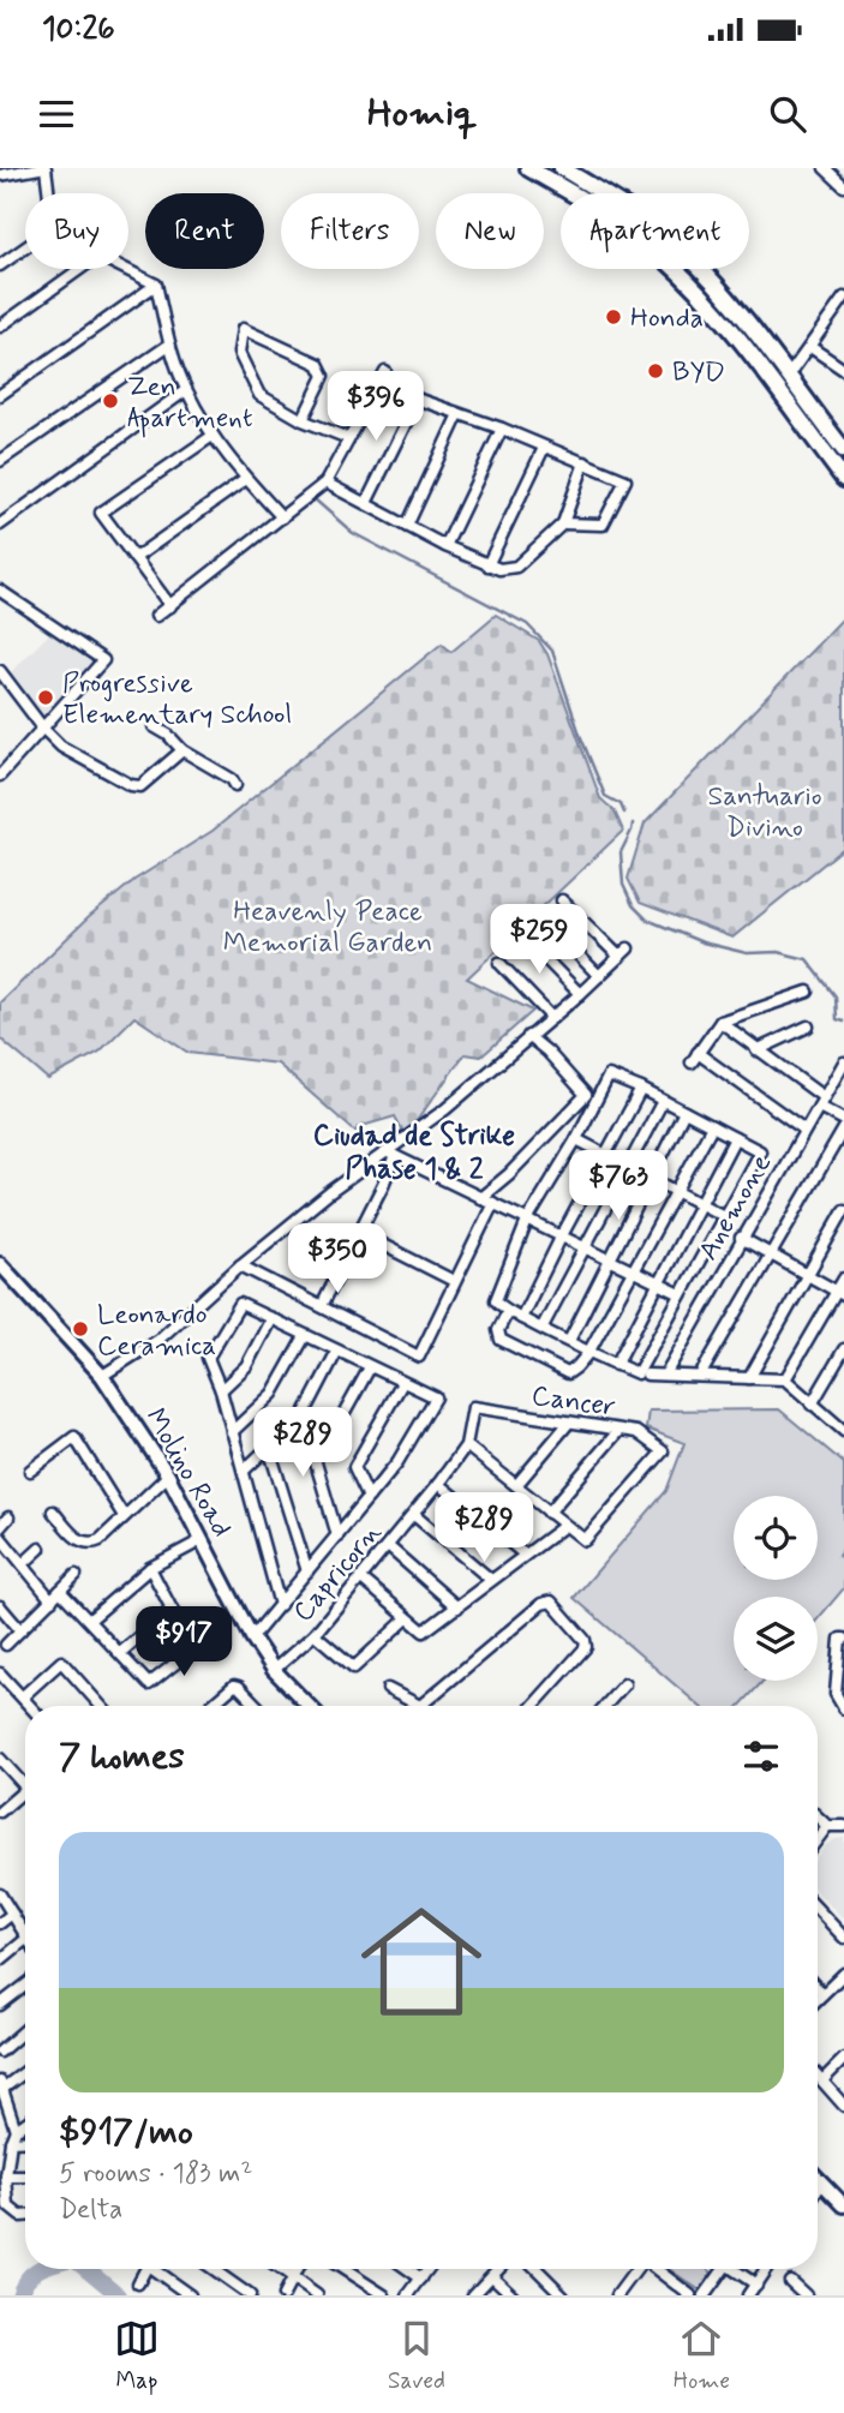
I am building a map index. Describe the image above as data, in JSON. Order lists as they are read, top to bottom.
{
  "streets": {
    "main road": ["Molino Road"],
    "street": ["Anemone", "Cancer", "Capricorn"]
  },
  "crossings": [
    ["Cancer", "Capricorn"],
    ["Molino Road", "Capricorn"]
  ],
  "districts": ["Ciudad de Strike Phase 1 & 2"],
  "parks": ["Santuario Divino", "Heavenly Peace Memorial Garden"],
  "places": [
    "Honda",
    "BYD",
    "Zen Apartment",
    "Progressive Elementary School",
    "Leonardo Ceramica"
  ],
  "page": {
    "status": "10:26",
    "header": "Homiq",
    "chip": [
      "Buy",
      "Rent",
      "Filters",
      "New",
      "Apartment"
    ],
    "price": [
      "$396",
      "$259",
      "$763",
      "$350",
      "$289",
      "$289",
      "$917"
    ],
    "heading": "7 homes",
    "list": [
      {
        "name": "$917/mo",
        "note": "5 rooms · 183 m² · Delta"
      }
    ],
    "tabs": ["Map", "Saved", "Home"]
  }
}
